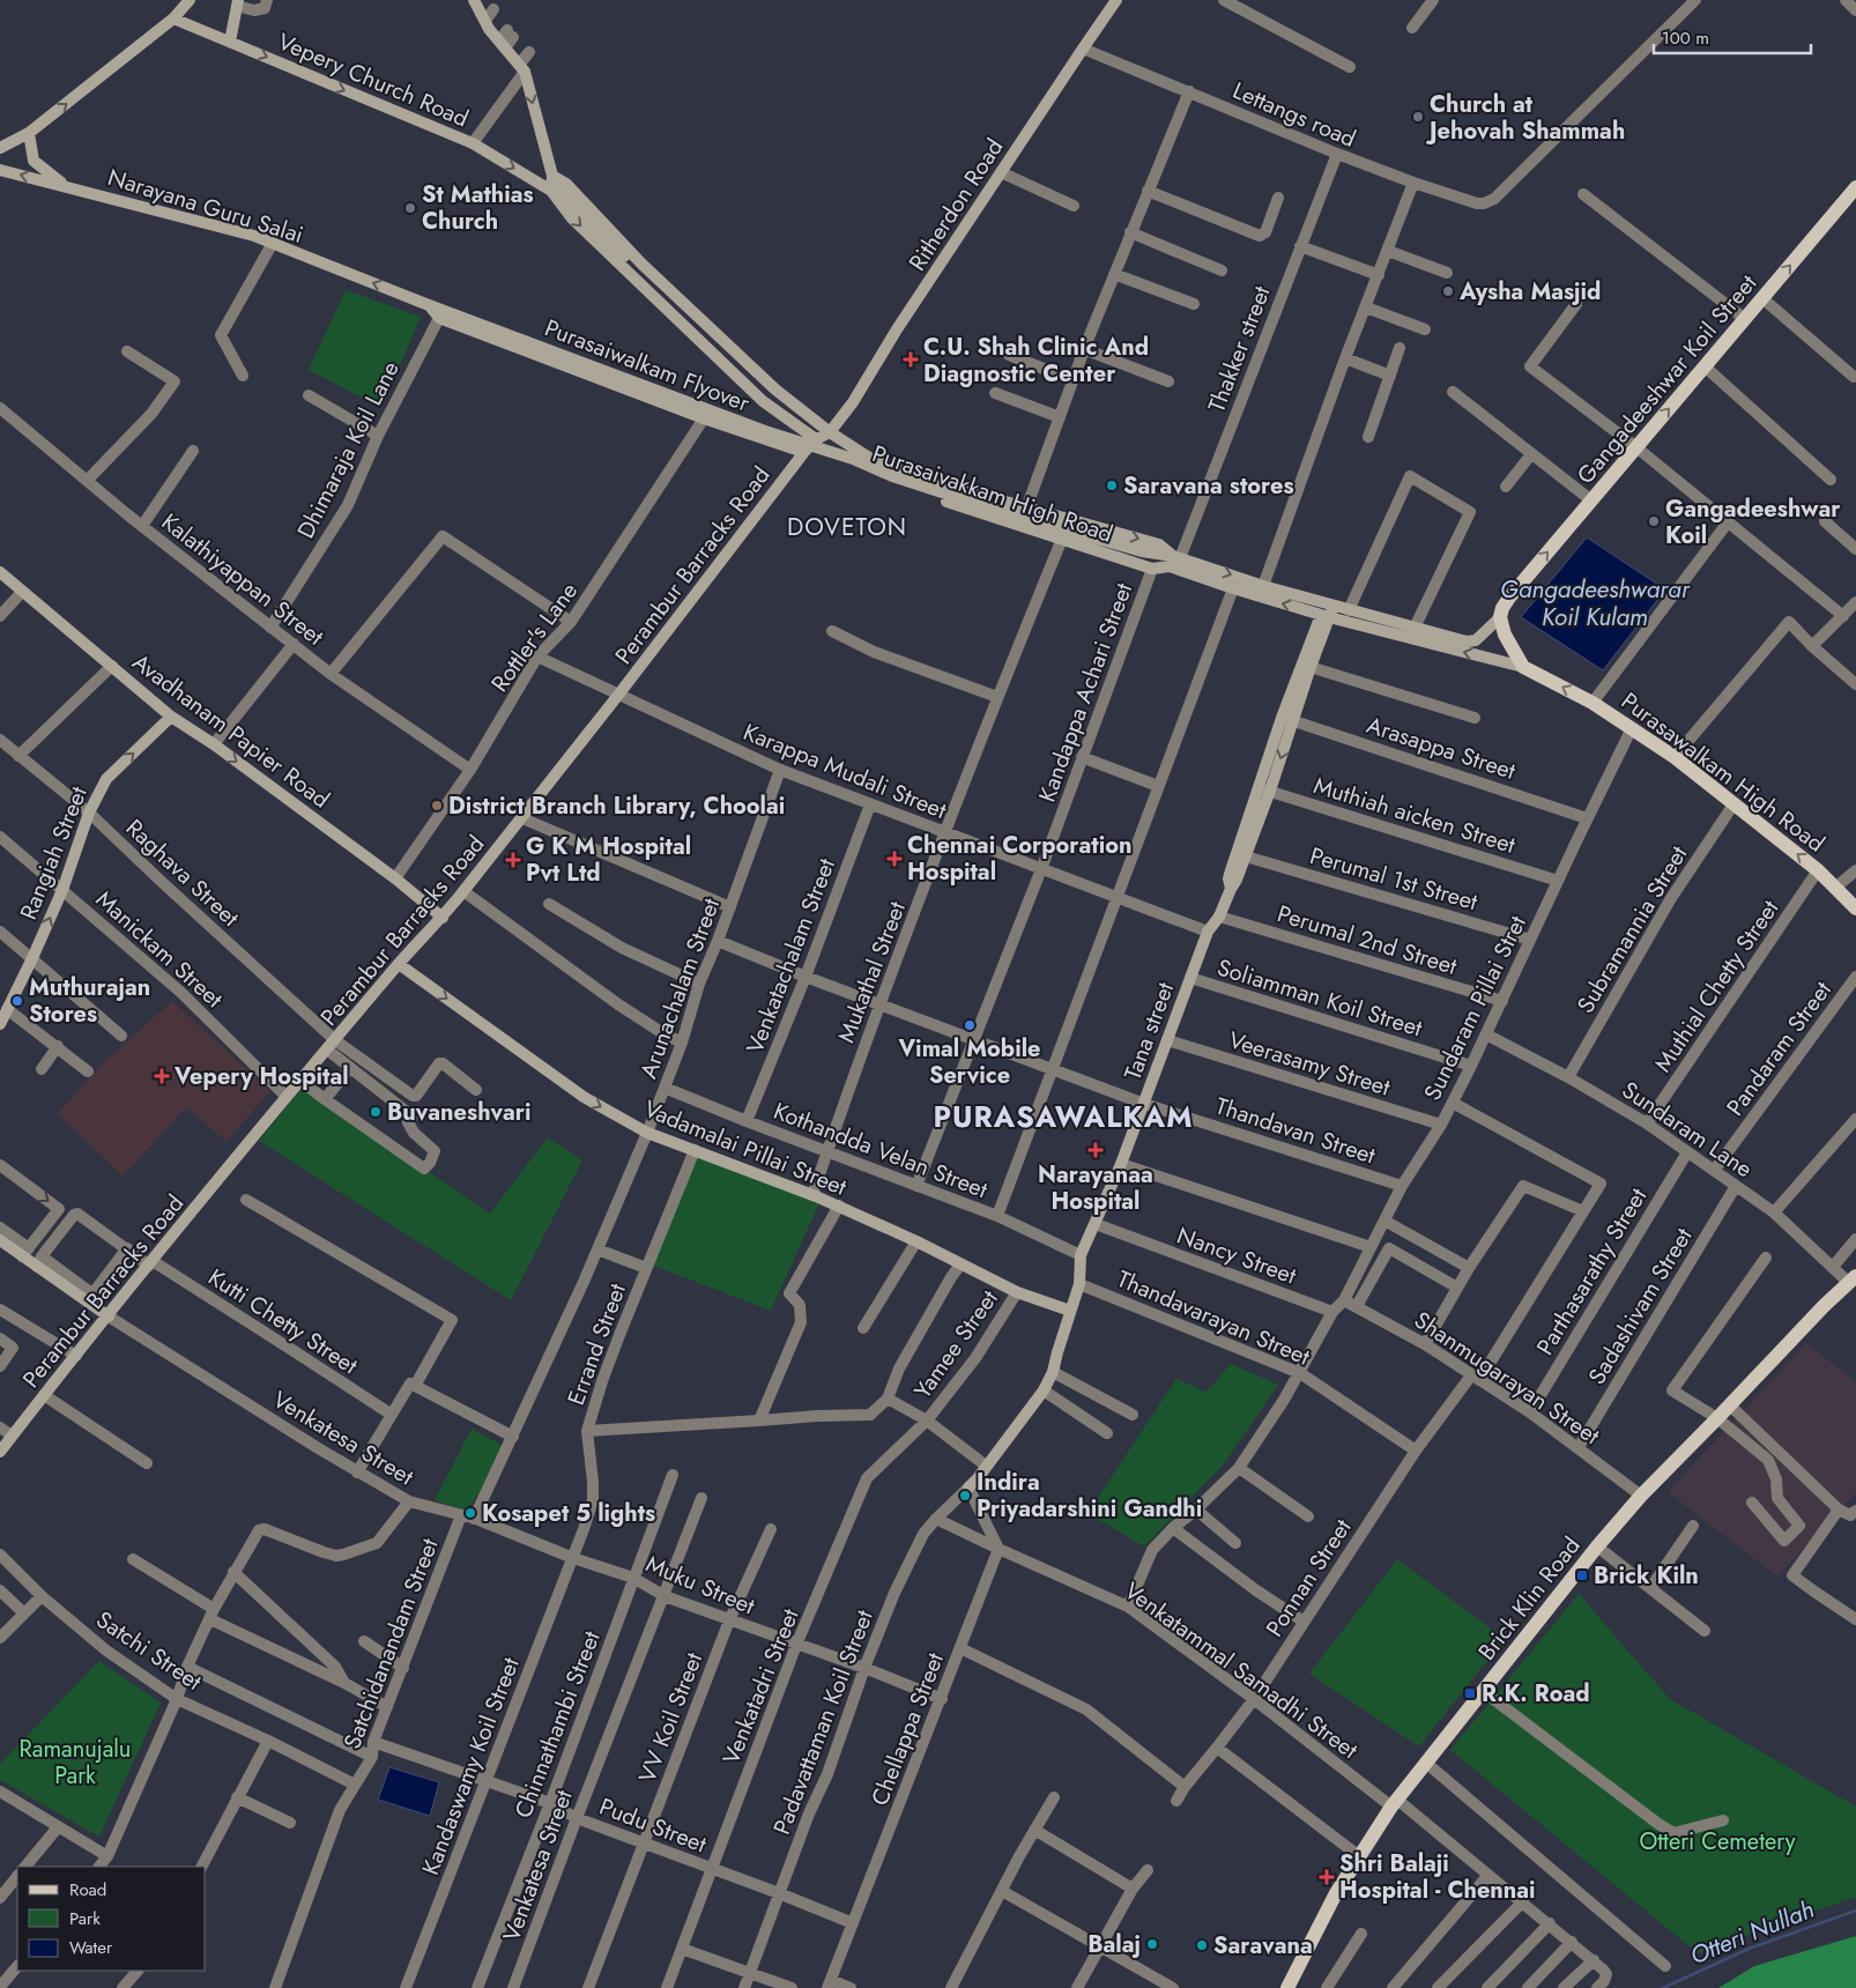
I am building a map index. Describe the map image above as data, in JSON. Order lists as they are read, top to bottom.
{
  "streets": {
    "main road": ["Gangadeeshwar Koil Street", "Purasawalkam High Road", "Brick Klin Road"],
    "street": [
      "Vepery Church Road",
      "Lettangs road",
      "Ritherdon Road",
      "Narayana Guru Salai",
      "Thakker street",
      "Purasaiwalkam Flyover",
      "Dhimaraja Koil Lane",
      "Purasaivakkam High Road",
      "Perambur Barracks Road",
      "Kalathiyappan Street",
      "Rottler's Lane",
      "Kandappa Achari Street",
      "Avadhanam Papier Road",
      "Arasappa Street",
      "Karappa Mudali Street",
      "Muthiah aicken Street",
      "Rangiah Street",
      "Raghava Street",
      "Perumal 1st Street",
      "Subramannia Street",
      "Perumal 2nd Street",
      "Manickam Street",
      "Venkatachalam Street",
      "Mukathal Street",
      "Muthial Chetty Street",
      "Arunachalam Street",
      "Soliamman Koil Street",
      "Sundaram Pillai Stret",
      "Tana street",
      "Pandaram Street",
      "Veerasamy Street",
      "Sundaram Lane",
      "Thandavan Street",
      "Vadamalai Pillai Street",
      "Kothandda Velan Street",
      "Nancy Street",
      "Parthasarathy Street",
      "Sadashivam Street",
      "Thandavarayan Street",
      "Kutti Chetty Street",
      "Errand Street",
      "Yamee Street",
      "Shanmugarayan Street",
      "Venkatesa Street",
      "Ponnan Street",
      "Muku Street",
      "Satchidanandam Street",
      "Satchi Street",
      "Venkatammal Samadhi Street",
      "Venkatadri Street",
      "VV Koil Street",
      "Padavattaman Koil Street",
      "Chinnathambi Street",
      "Chellappa Street",
      "Kandaswamy Koil Street",
      "Pudu Street"
    ]
  },
  "crossings": [
    ["Lettangs road", "Ritherdon Road"],
    ["Lettangs road", "Thakker street"],
    ["Ritherdon Road", "Perambur Barracks Road"],
    ["Narayana Guru Salai", "Purasaiwalkam Flyover"],
    ["Thakker street", "Purasaiwalkam Flyover"],
    ["Thakker street", "Purasaivakkam High Road"],
    ["Thakker street", "Purasawalkam High Road"],
    ["Purasaiwalkam Flyover", "Purasaivakkam High Road"],
    ["Purasaiwalkam Flyover", "Purasawalkam High Road"],
    ["Dhimaraja Koil Lane", "Purasaivakkam High Road"],
    ["Dhimaraja Koil Lane", "Kalathiyappan Street"],
    ["Purasaivakkam High Road", "Perambur Barracks Road"],
    ["Purasaivakkam High Road", "Rottler's Lane"],
    ["Purasaivakkam High Road", "Kandappa Achari Street"],
    ["Purasaivakkam High Road", "Purasawalkam High Road"],
    ["Purasaivakkam High Road", "Mukathal Street"],
    ["Perambur Barracks Road", "Avadhanam Papier Road"],
    ["Perambur Barracks Road", "Karappa Mudali Street"],
    ["Perambur Barracks Road", "Raghava Street"],
    ["Perambur Barracks Road", "Manickam Street"],
    ["Perambur Barracks Road", "Vadamalai Pillai Street"],
    ["Perambur Barracks Road", "Kutti Chetty Street"],
    ["Perambur Barracks Road", "Venkatesa Street"],
    ["Kalathiyappan Street", "Rottler's Lane"],
    ["Rottler's Lane", "Avadhanam Papier Road"],
    ["Rottler's Lane", "Karappa Mudali Street"],
    ["Kandappa Achari Street", "Karappa Mudali Street"],
    ["Kandappa Achari Street", "Thandavan Street"],
    ["Kandappa Achari Street", "Kothandda Velan Street"],
    ["Avadhanam Papier Road", "Rangiah Street"],
    ["Arasappa Street", "Sundaram Pillai Stret"],
    ["Karappa Mudali Street", "Venkatachalam Street"],
    ["Karappa Mudali Street", "Mukathal Street"],
    ["Karappa Mudali Street", "Arunachalam Street"],
    ["Karappa Mudali Street", "Tana street"],
    ["Purasawalkam High Road", "Subramannia Street"],
    ["Purasawalkam High Road", "Muthial Chetty Street"],
    ["Purasawalkam High Road", "Sundaram Pillai Stret"],
    ["Muthiah aicken Street", "Sundaram Pillai Stret"],
    ["Muthiah aicken Street", "Tana street"],
    ["Rangiah Street", "Raghava Street"],
    ["Rangiah Street", "Manickam Street"],
    ["Perumal 1st Street", "Sundaram Pillai Stret"],
    ["Perumal 1st Street", "Tana street"],
    ["Subramannia Street", "Sundaram Lane"],
    ["Perumal 2nd Street", "Sundaram Pillai Stret"],
    ["Perumal 2nd Street", "Tana street"],
    ["Venkatachalam Street", "Thandavan Street"],
    ["Venkatachalam Street", "Kothandda Velan Street"],
    ["Mukathal Street", "Thandavan Street"],
    ["Mukathal Street", "Vadamalai Pillai Street"],
    ["Mukathal Street", "Kothandda Velan Street"],
    ["Muthial Chetty Street", "Sundaram Lane"],
    ["Arunachalam Street", "Thandavan Street"],
    ["Arunachalam Street", "Vadamalai Pillai Street"],
    ["Arunachalam Street", "Kothandda Velan Street"],
    ["Arunachalam Street", "Venkatesa Street"],
    ["Soliamman Koil Street", "Sundaram Pillai Stret"],
    ["Soliamman Koil Street", "Tana street"],
    ["Sundaram Pillai Stret", "Veerasamy Street"],
    ["Sundaram Pillai Stret", "Sundaram Lane"],
    ["Sundaram Pillai Stret", "Thandavan Street"],
    ["Sundaram Pillai Stret", "Shanmugarayan Street"],
    ["Sundaram Pillai Stret", "Ponnan Street"],
    ["Tana street", "Veerasamy Street"],
    ["Tana street", "Thandavan Street"],
    ["Tana street", "Vadamalai Pillai Street"],
    ["Tana street", "Kothandda Velan Street"],
    ["Tana street", "Nancy Street"],
    ["Tana street", "Thandavarayan Street"],
    ["Tana street", "Padavattaman Koil Street"],
    ["Pandaram Street", "Sundaram Lane"],
    ["Sundaram Lane", "Parthasarathy Street"],
    ["Sundaram Lane", "Sadashivam Street"],
    ["Sundaram Lane", "Brick Klin Road"],
    ["Vadamalai Pillai Street", "Errand Street"],
    ["Vadamalai Pillai Street", "Yamee Street"],
    ["Parthasarathy Street", "Shanmugarayan Street"],
    ["Sadashivam Street", "Shanmugarayan Street"],
    ["Thandavarayan Street", "Ponnan Street"],
    ["Errand Street", "Venkatesa Street"],
    ["Errand Street", "Muku Street"],
    ["Errand Street", "Kandaswamy Koil Street"],
    ["Yamee Street", "Venkatadri Street"],
    ["Shanmugarayan Street", "Ponnan Street"],
    ["Shanmugarayan Street", "Brick Klin Road"],
    ["Venkatesa Street", "Muku Street"],
    ["Venkatesa Street", "Satchidanandam Street"],
    ["Venkatesa Street", "Kandaswamy Koil Street"],
    ["Venkatesa Street", "Pudu Street"],
    ["Ponnan Street", "Venkatammal Samadhi Street"],
    ["Muku Street", "Venkatadri Street"],
    ["Muku Street", "VV Koil Street"],
    ["Muku Street", "Padavattaman Koil Street"],
    ["Muku Street", "Chinnathambi Street"],
    ["Muku Street", "Chellappa Street"],
    ["Muku Street", "Kandaswamy Koil Street"],
    ["Brick Klin Road", "Venkatammal Samadhi Street"],
    ["Satchidanandam Street", "Satchi Street"],
    ["Satchidanandam Street", "Pudu Street"],
    ["Venkatammal Samadhi Street", "Padavattaman Koil Street"],
    ["Venkatammal Samadhi Street", "Chellappa Street"],
    ["Venkatadri Street", "Pudu Street"],
    ["VV Koil Street", "Pudu Street"],
    ["Padavattaman Koil Street", "Pudu Street"],
    ["Chinnathambi Street", "Pudu Street"],
    ["Chellappa Street", "Pudu Street"],
    ["Kandaswamy Koil Street", "Pudu Street"]
  ],
  "one_way": [
    "Vepery Church Road",
    "Narayana Guru Salai",
    "Gangadeeshwar Koil Street",
    "Avadhanam Papier Road"
  ],
  "districts": ["DOVETON", "PURASAWALKAM"],
  "water": ["Gangadeeshwarar Koil Kulam", "Otteri Nullah"],
  "parks": ["Ramanujalu Park", "Otteri Cemetery"],
  "places": {
    "other": [
      "Church at Jehovah Shammah",
      "St Mathias Church",
      "Aysha Masjid",
      "Saravana stores",
      "Gangadeeshwar Koil",
      "District Branch Library, Choolai",
      "Muthurajan Stores",
      "Vimal Mobile Service",
      "Buvaneshvari",
      "Indira Priyadarshini Gandhi",
      "Kosapet 5 lights",
      "Balaj",
      "Saravana"
    ],
    "health": [
      "C.U. Shah Clinic And Diagnostic Center",
      "Chennai Corporation Hospital",
      "G K M Hospital Pvt Ltd",
      "Vepery Hospital",
      "Narayanaa Hospital",
      "Shri Balaji Hospital - Chennai"
    ],
    "transit": ["Brick Kiln", "R.K. Road"]
  },
  "legend": ["Road", "Park", "Water"],
  "scale_bar": "100 m"
}
